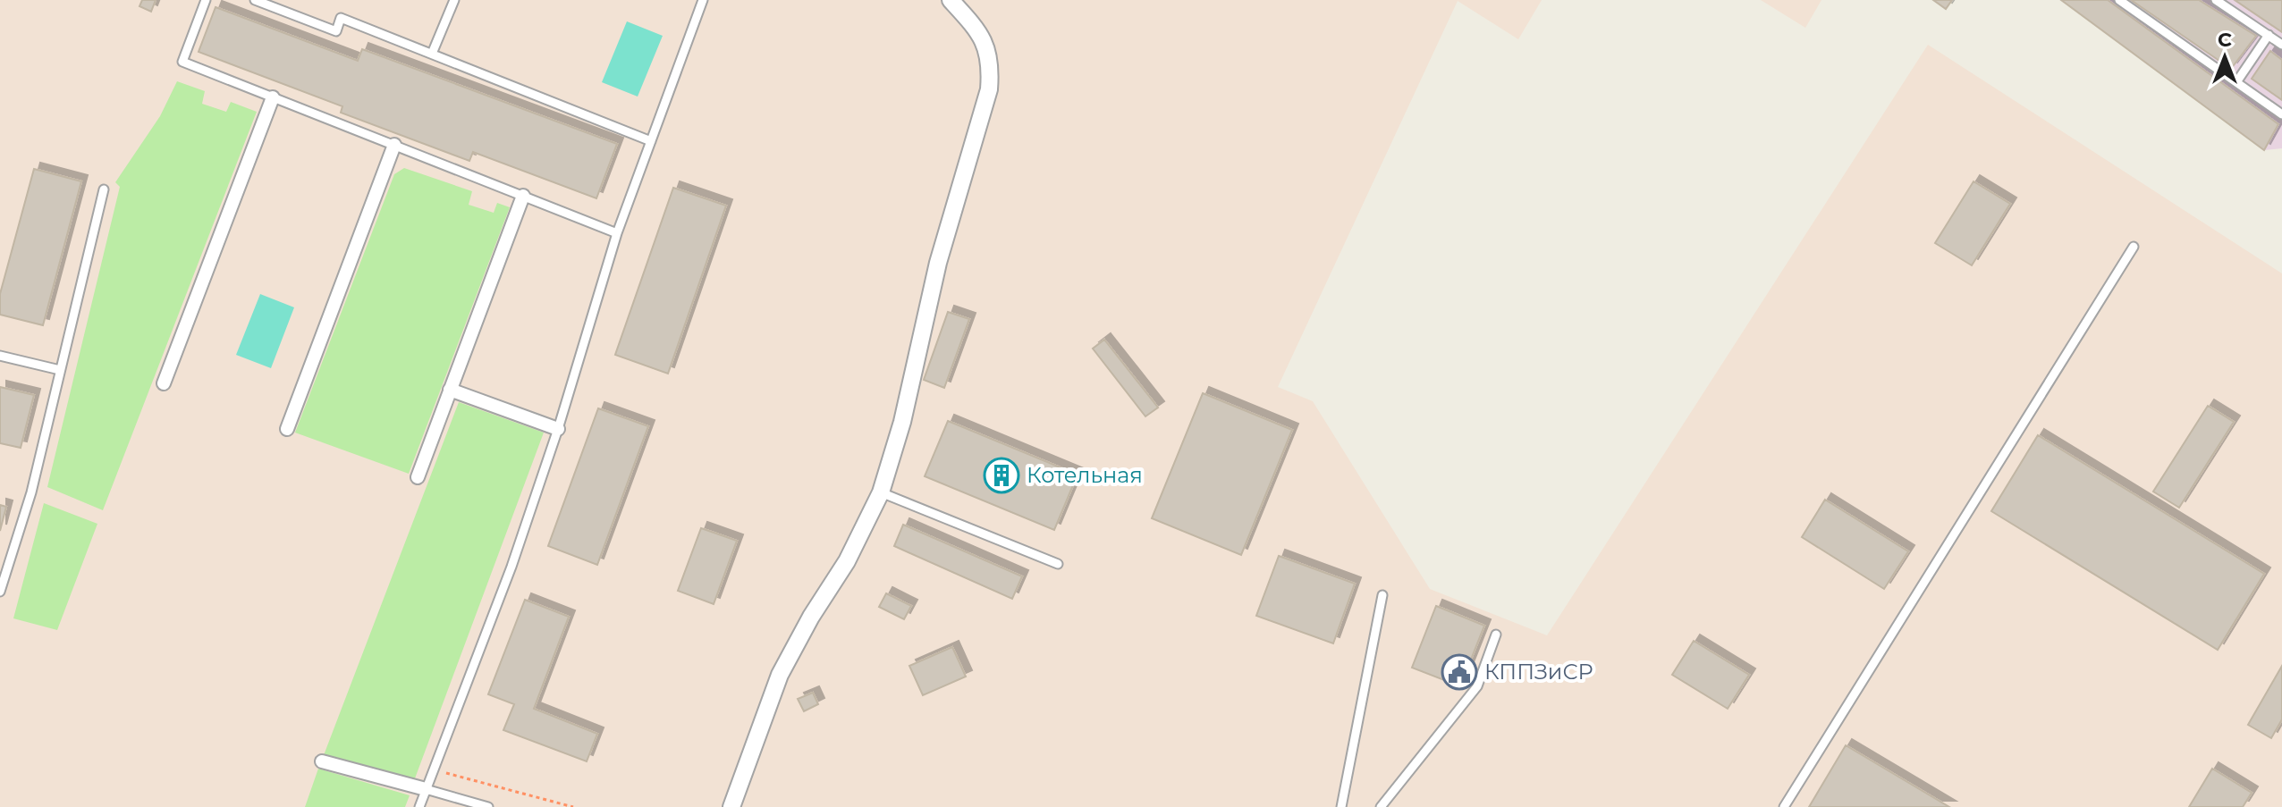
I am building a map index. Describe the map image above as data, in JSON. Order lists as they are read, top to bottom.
{
  "places": {
    "building": ["Котельная"],
    "public building": ["КППЗиСР"]
  },
  "north": "top"
}
